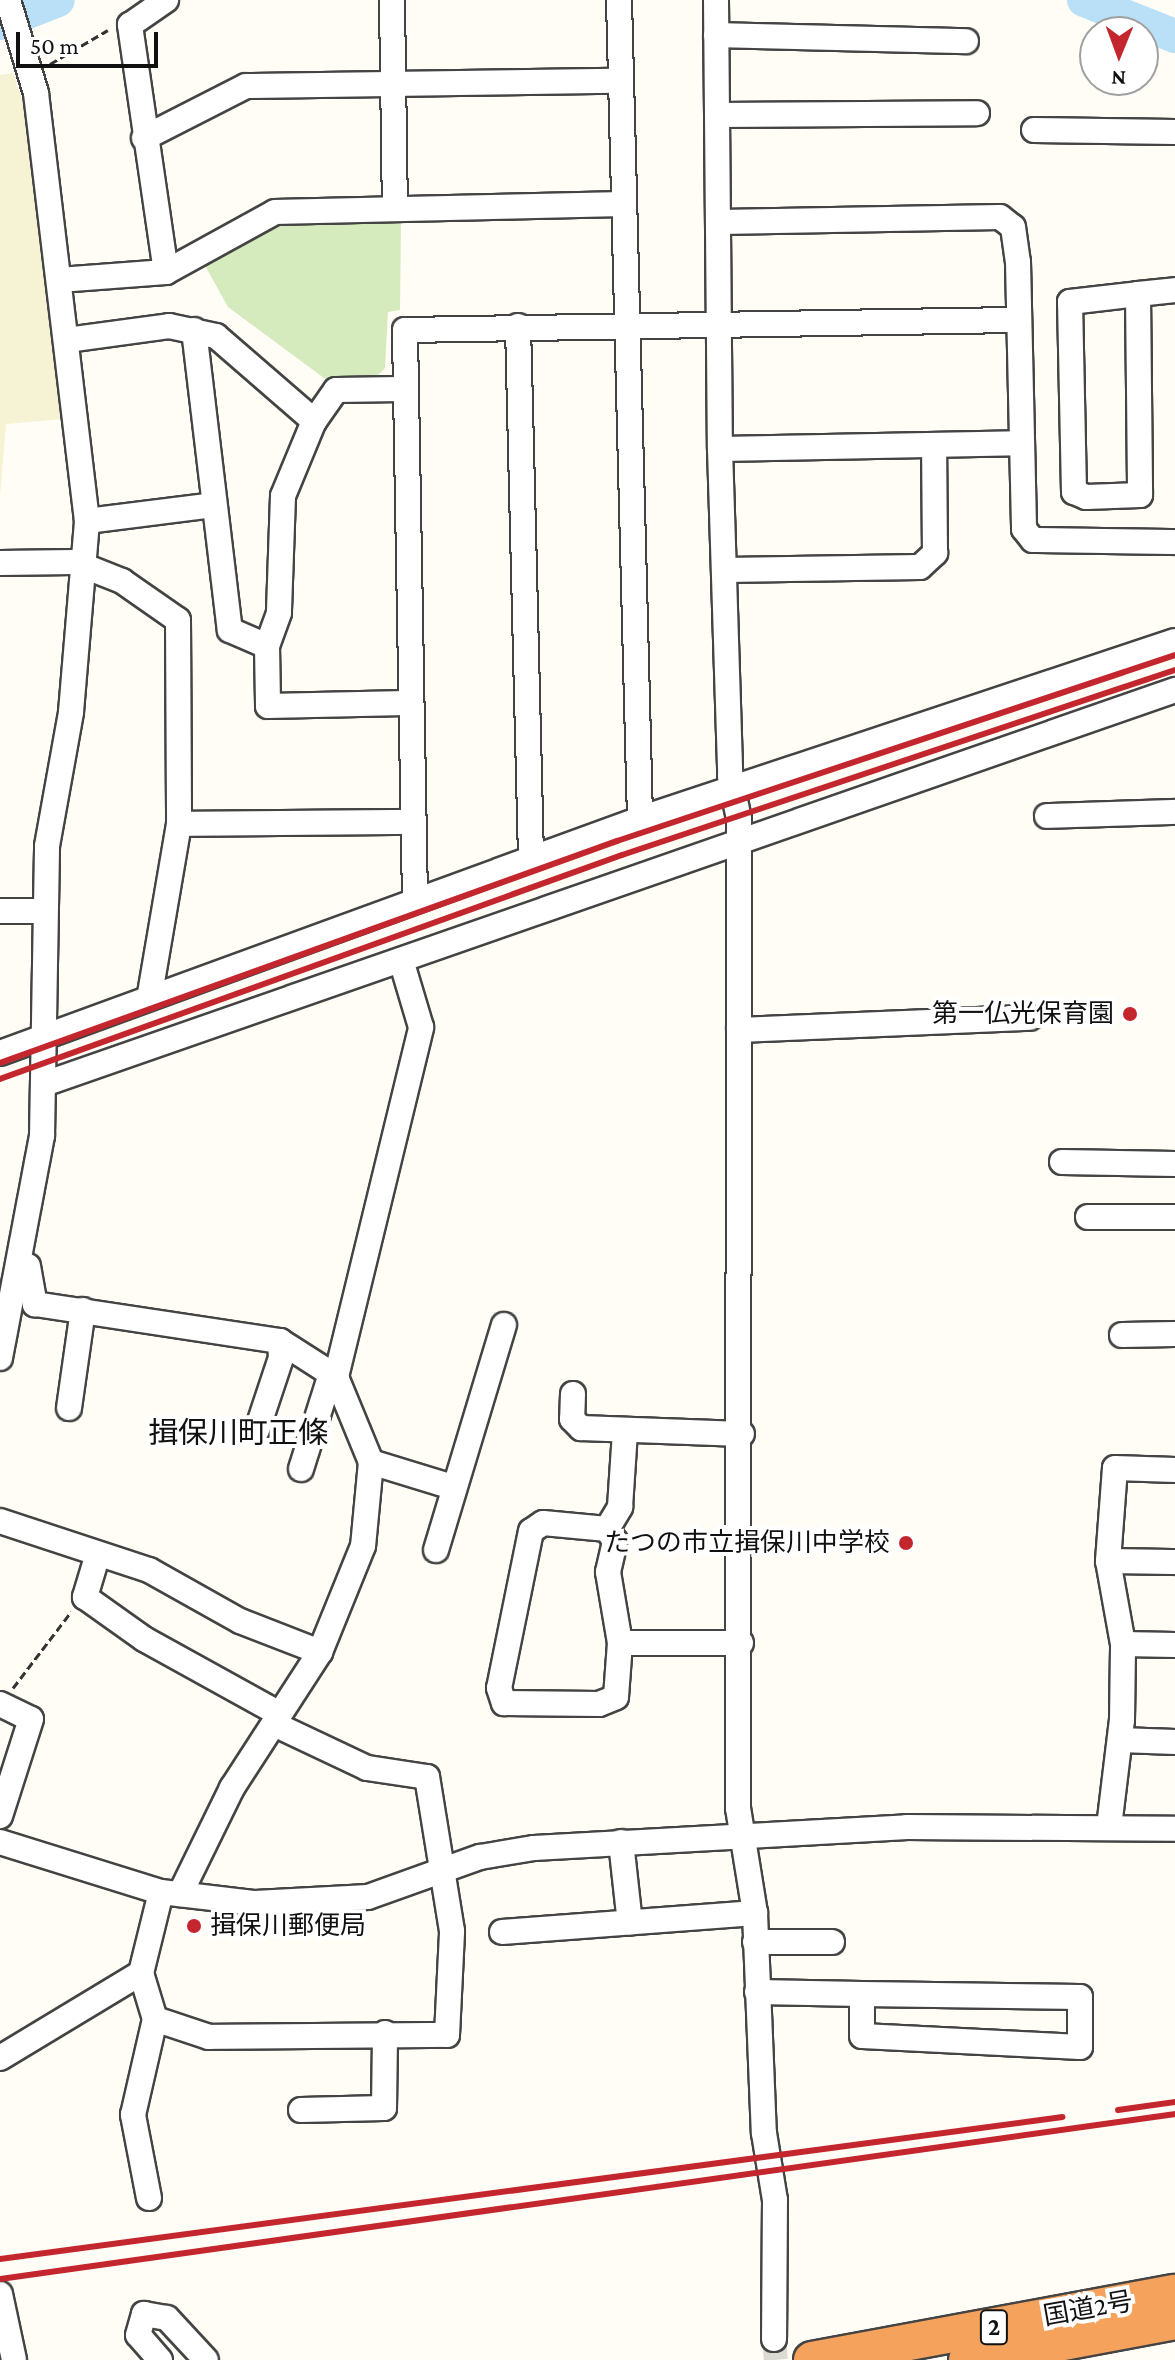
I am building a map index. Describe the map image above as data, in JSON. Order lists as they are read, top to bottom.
{
  "streets": {
    "highway": ["国道2号", "2"]
  },
  "districts": ["揖保川町正條"],
  "places": ["第一仏光保育園", "たつの市立揖保川中学校", "揖保川郵便局"],
  "scale_bar": "50 m",
  "north": "bottom"
}
